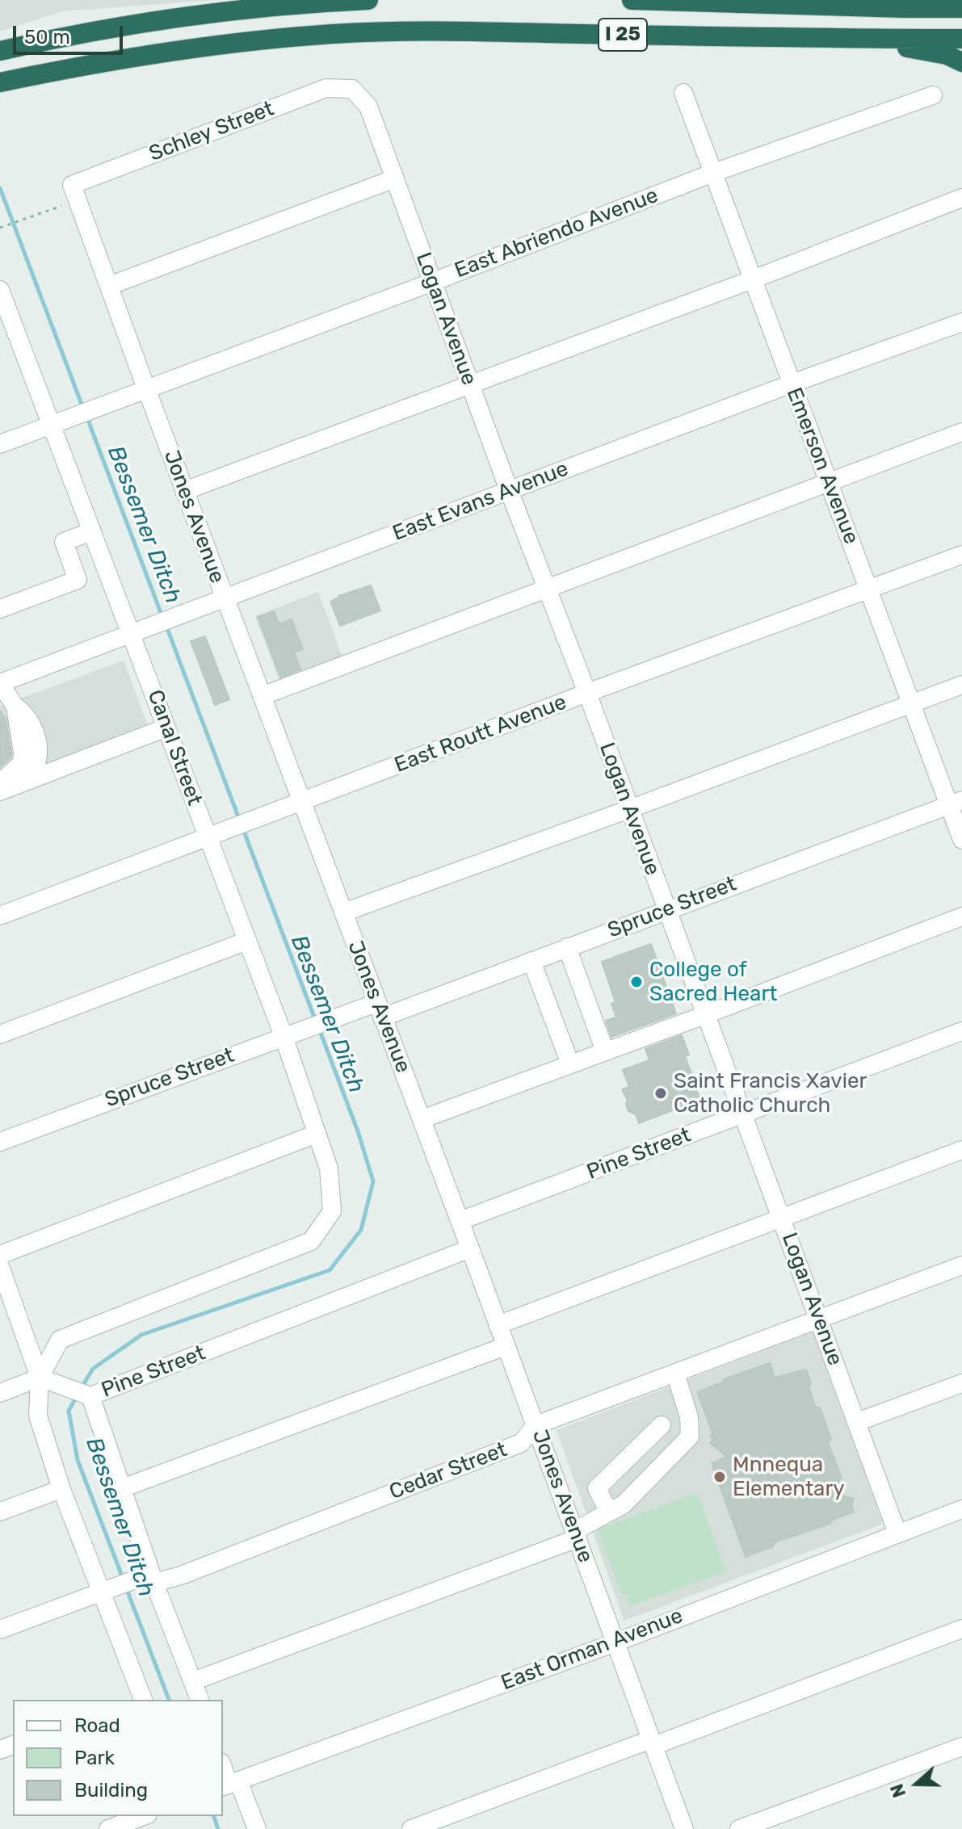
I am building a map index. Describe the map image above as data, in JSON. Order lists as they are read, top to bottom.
{
  "streets": {
    "highway": ["I 25"],
    "street": [
      "Schley Street",
      "East Abriendo Avenue",
      "Logan Avenue",
      "Emerson Avenue",
      "East Evans Avenue",
      "Jones Avenue",
      "East Routt Avenue",
      "Canal Street",
      "Spruce Street",
      "Pine Street",
      "Cedar Street",
      "East Orman Avenue"
    ]
  },
  "crossings": [
    ["Schley Street", "Logan Avenue"],
    ["Schley Street", "Jones Avenue"],
    ["East Abriendo Avenue", "Logan Avenue"],
    ["East Abriendo Avenue", "Emerson Avenue"],
    ["East Abriendo Avenue", "Jones Avenue"],
    ["East Abriendo Avenue", "Canal Street"],
    ["Logan Avenue", "East Evans Avenue"],
    ["Logan Avenue", "East Routt Avenue"],
    ["Logan Avenue", "Spruce Street"],
    ["Logan Avenue", "Pine Street"],
    ["Logan Avenue", "Cedar Street"],
    ["Logan Avenue", "East Orman Avenue"],
    ["Emerson Avenue", "East Evans Avenue"],
    ["Emerson Avenue", "East Routt Avenue"],
    ["Emerson Avenue", "Spruce Street"],
    ["East Evans Avenue", "Jones Avenue"],
    ["East Evans Avenue", "Canal Street"],
    ["Jones Avenue", "East Routt Avenue"],
    ["Jones Avenue", "Spruce Street"],
    ["Jones Avenue", "Pine Street"],
    ["Jones Avenue", "Cedar Street"],
    ["Jones Avenue", "East Orman Avenue"],
    ["East Routt Avenue", "Canal Street"],
    ["Canal Street", "Spruce Street"]
  ],
  "water": ["Bessemer Ditch"],
  "places": ["College of Sacred Heart", "Saint Francis Xavier Catholic Church", "Mnnequa Elementary"],
  "legend": ["Road", "Park", "Building"],
  "scale_bar": "50 m",
  "north": "left"
}
